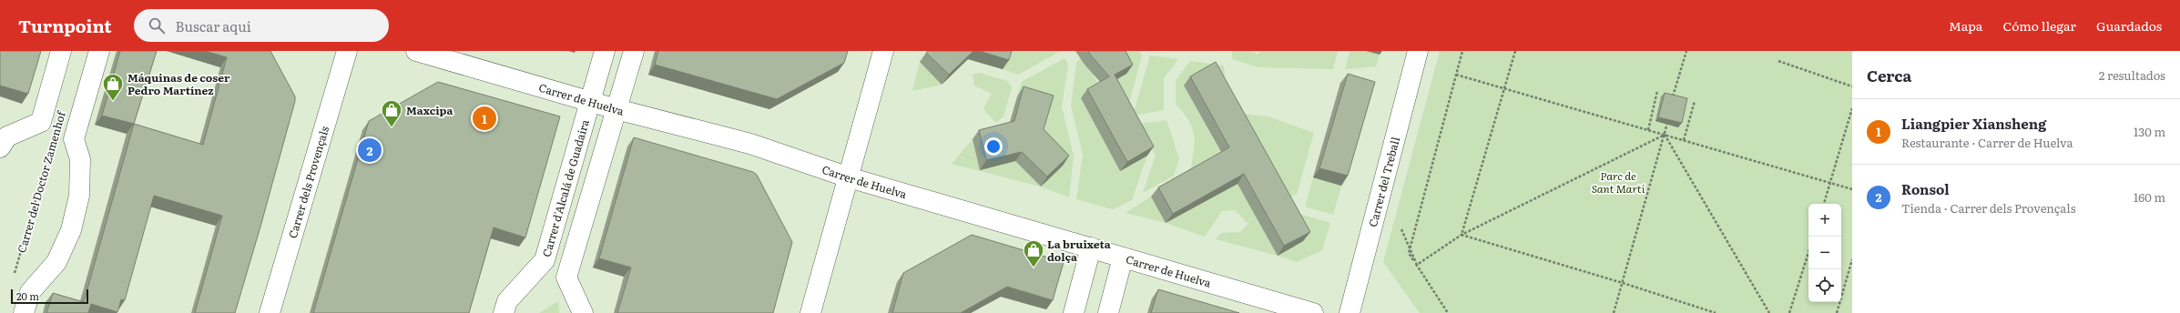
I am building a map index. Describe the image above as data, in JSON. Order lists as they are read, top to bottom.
{
  "streets": {
    "street": [
      "Carrer de Huelva",
      "Carrer del Doctor Zamenhof",
      "Carrer dels Provençals",
      "Carrer del Treball",
      "Carrer d'Alcalá de Guadaira"
    ]
  },
  "crossings": [
    ["Carrer de Huelva", "Carrer d'Alcalá de Guadaira"]
  ],
  "parks": ["Parc de Sant Martí"],
  "places": {
    "shop": ["Máquinas de coser Pedro Martínez", "Maxcipa", "La bruixeta dolça"]
  },
  "scale_bar": "20 m",
  "page": {
    "header": "Turnpoint",
    "search": "Buscar aquí",
    "nav": ["Mapa", "Cómo llegar", "Guardados"],
    "heading": ["Cerca", "2 resultados"],
    "list": [
      {
        "mark": "1",
        "name": "Liangpier Xiansheng",
        "note": "Restaurante · Carrer de Huelva",
        "value": "130 m"
      },
      {
        "mark": "2",
        "name": "Ronsol",
        "note": "Tienda · Carrer dels Provençals",
        "value": "160 m"
      }
    ],
    "pins": ["1", "2"],
    "map_buttons": ["+", "−"],
    "scale": "20 m"
  }
}
